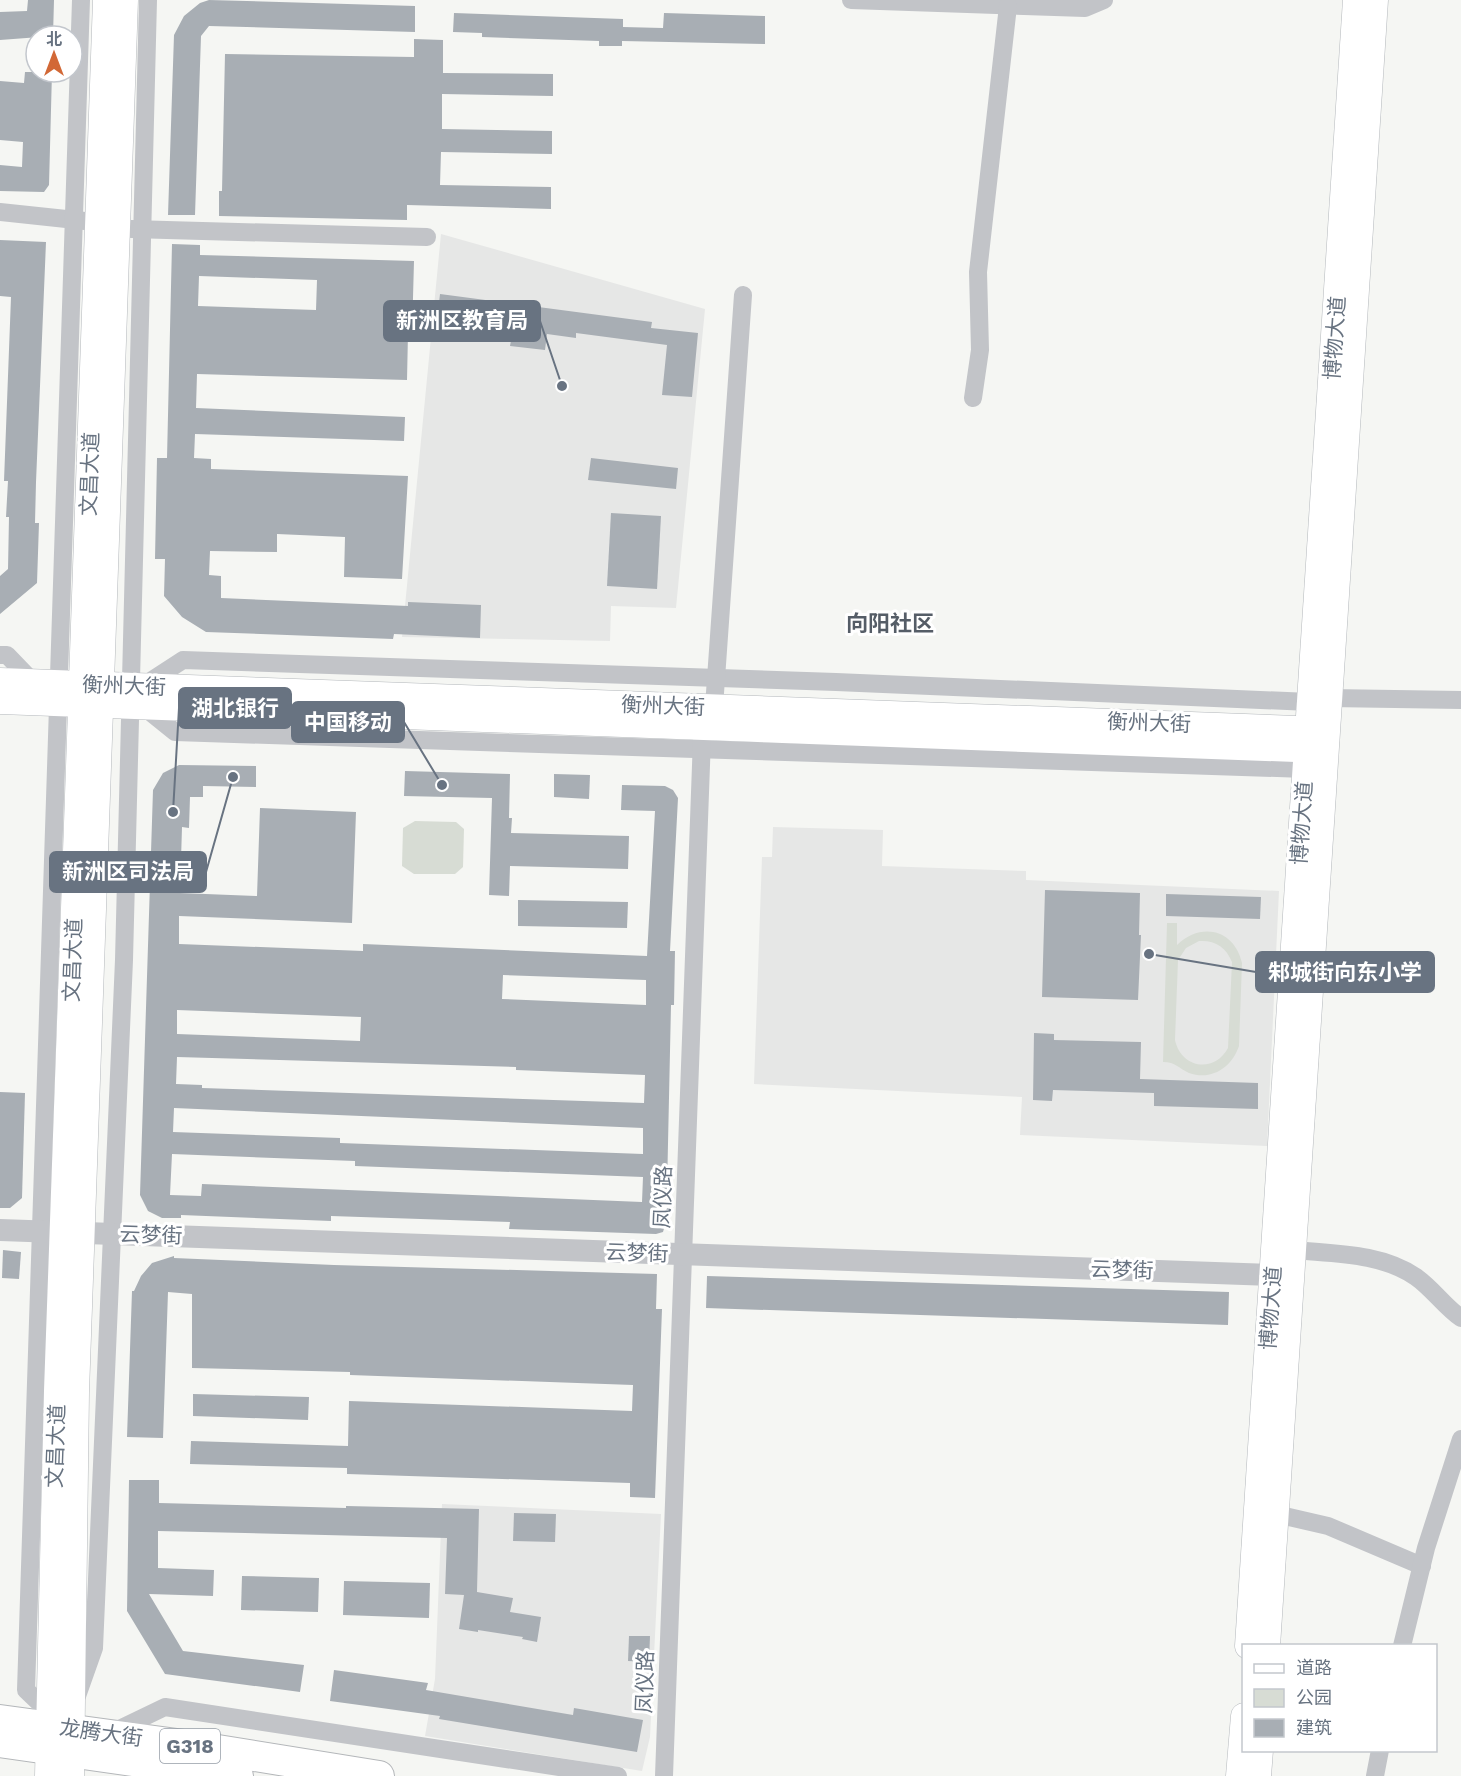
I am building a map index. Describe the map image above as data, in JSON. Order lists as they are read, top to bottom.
{
  "streets": {
    "highway": ["龙腾大街", "G318"],
    "main road": ["博物大道", "文昌大道", "衡州大街"],
    "street": ["凤仪路", "云梦街"]
  },
  "crossings": [
    ["博物大道", "衡州大街"],
    ["博物大道", "云梦街"],
    ["文昌大道", "衡州大街"],
    ["文昌大道", "云梦街"],
    ["文昌大道", "龙腾大街"],
    ["衡州大街", "凤仪路"],
    ["凤仪路", "云梦街"]
  ],
  "districts": ["向阳社区"],
  "places": [
    "新洲区教育局",
    "新洲区司法局",
    "中国移动",
    "湖北银行",
    "邾城街向东小学"
  ],
  "legend": ["道路", "公园", "建筑"],
  "north": "top"
}
